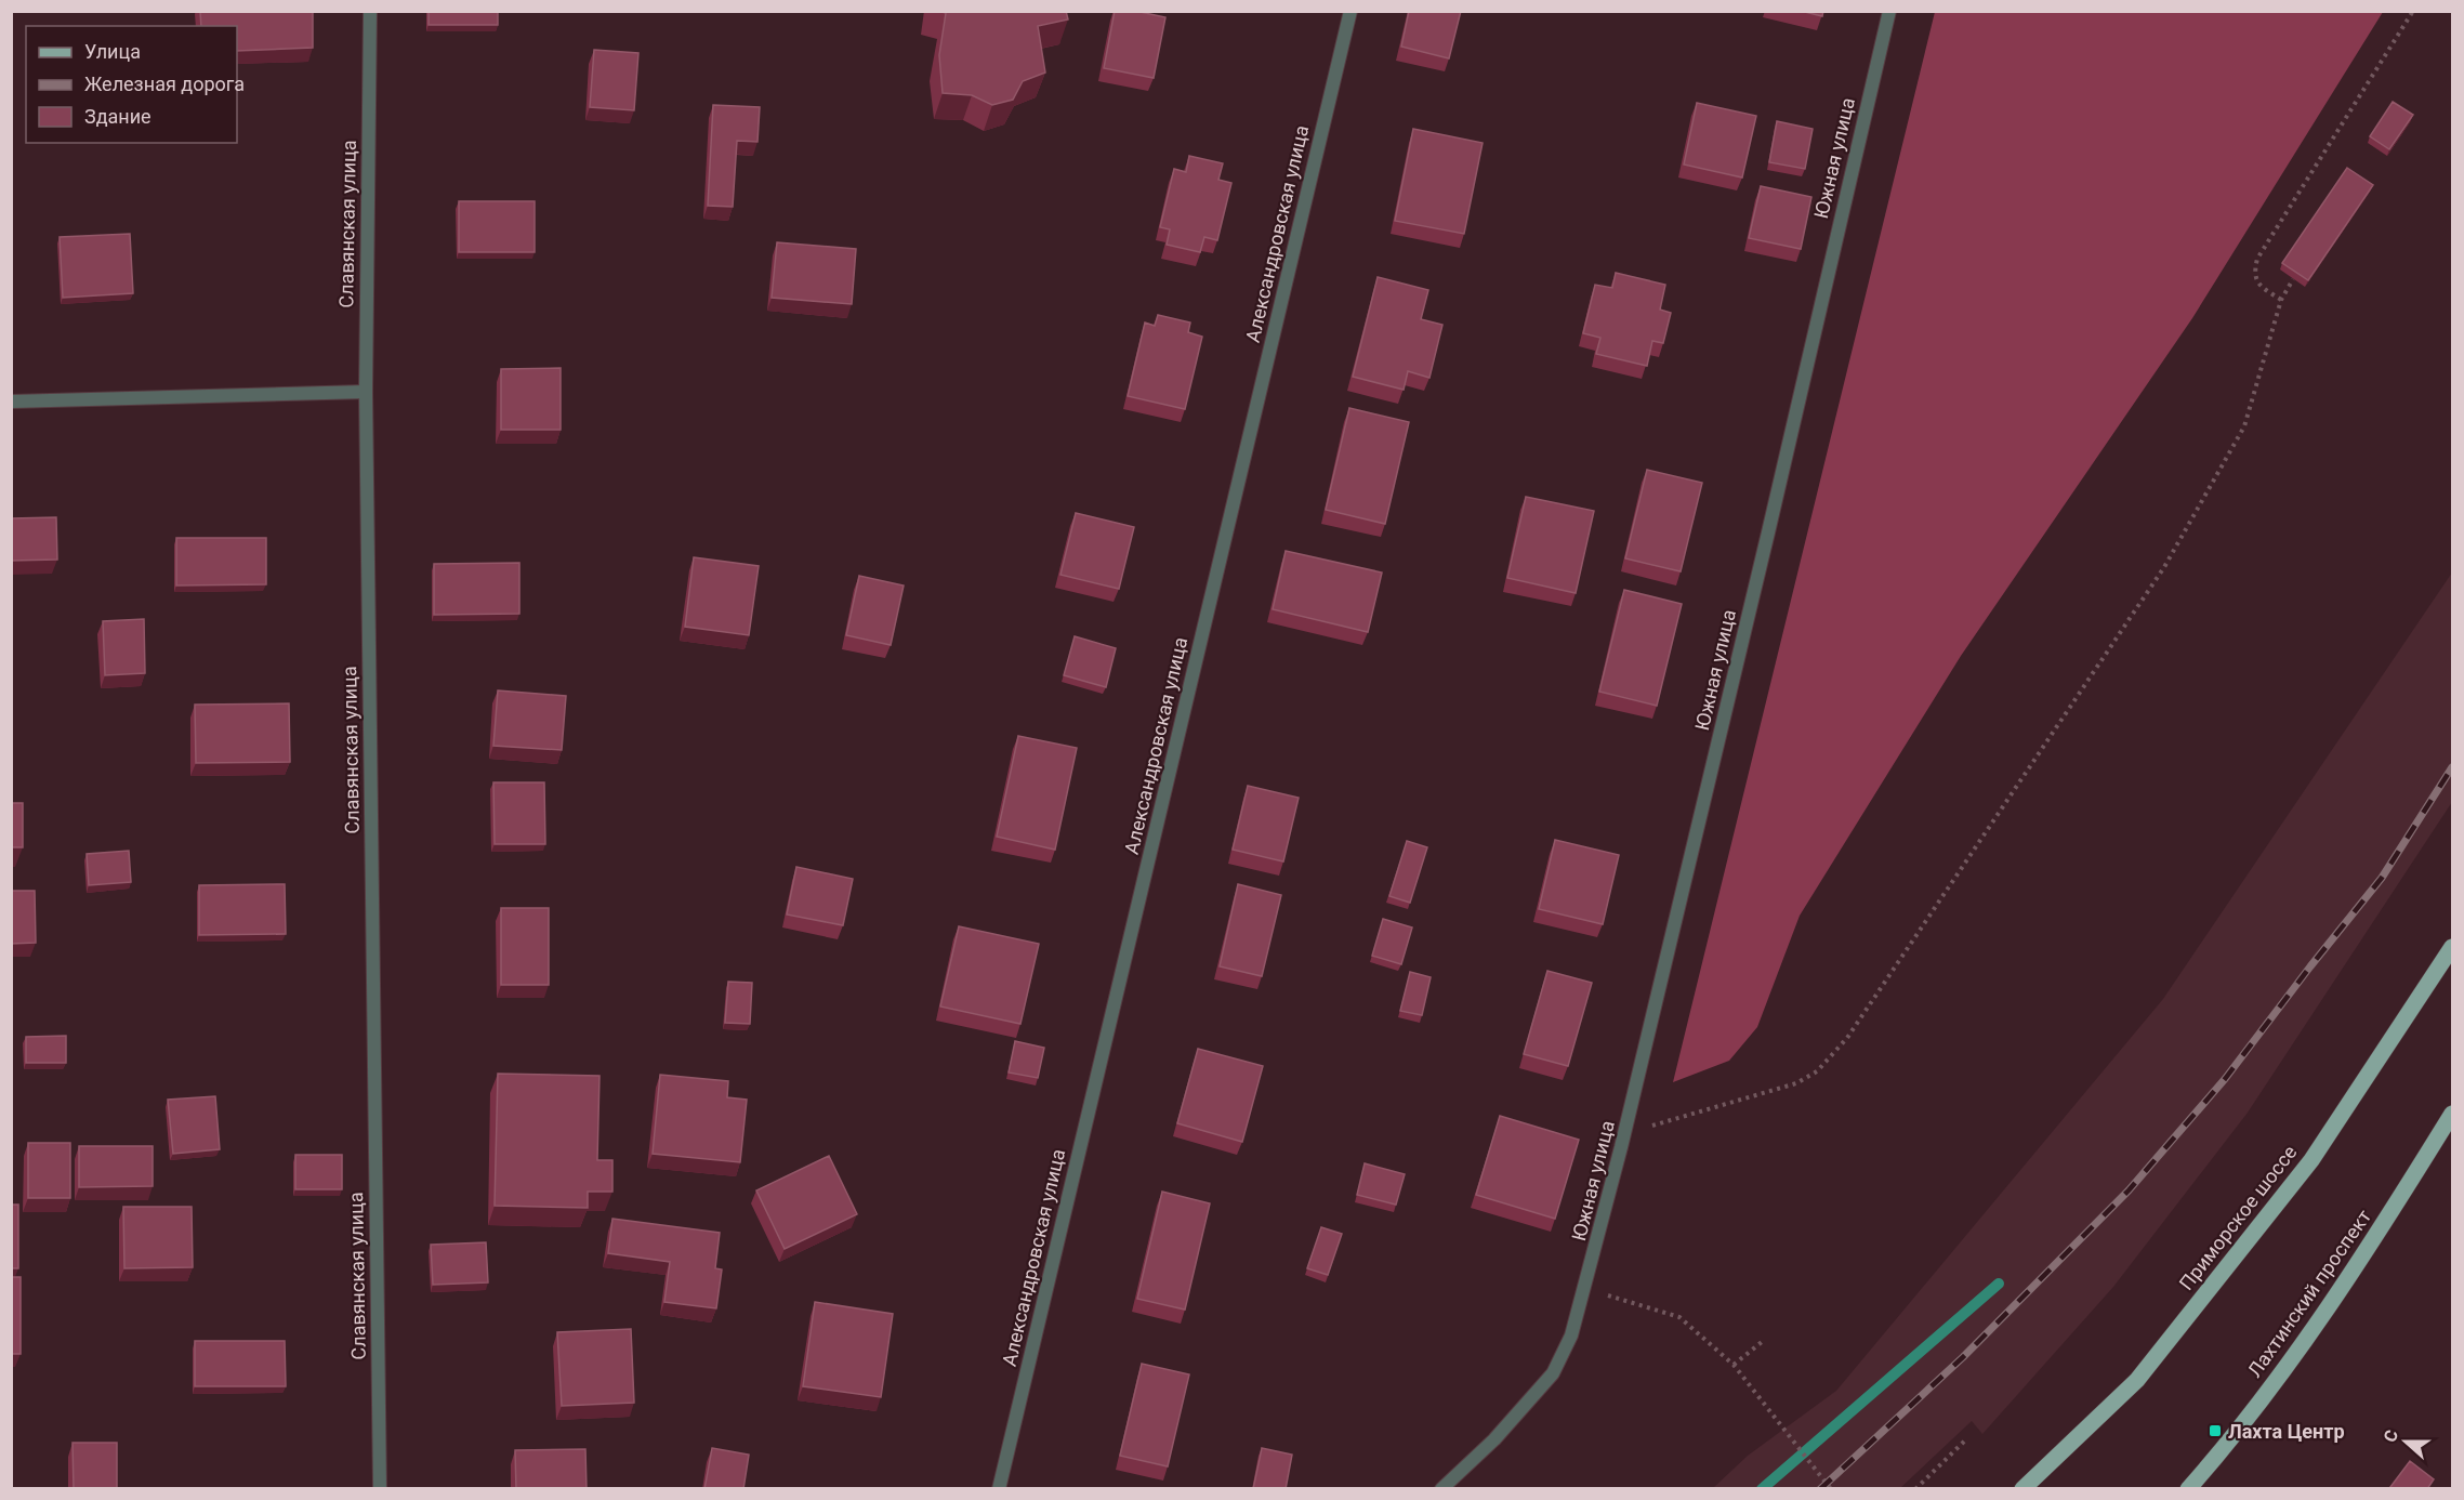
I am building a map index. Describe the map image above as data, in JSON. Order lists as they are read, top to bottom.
{
  "streets": {
    "main road": ["Приморское шоссе", "Лахтинский проспект"],
    "street": ["Южная улица", "Славянская улица", "Александровская улица"]
  },
  "places": {
    "transit": ["Лахта Центр"]
  },
  "legend": ["Улица", "Железная дорога", "Здание"],
  "north": "left"
}
